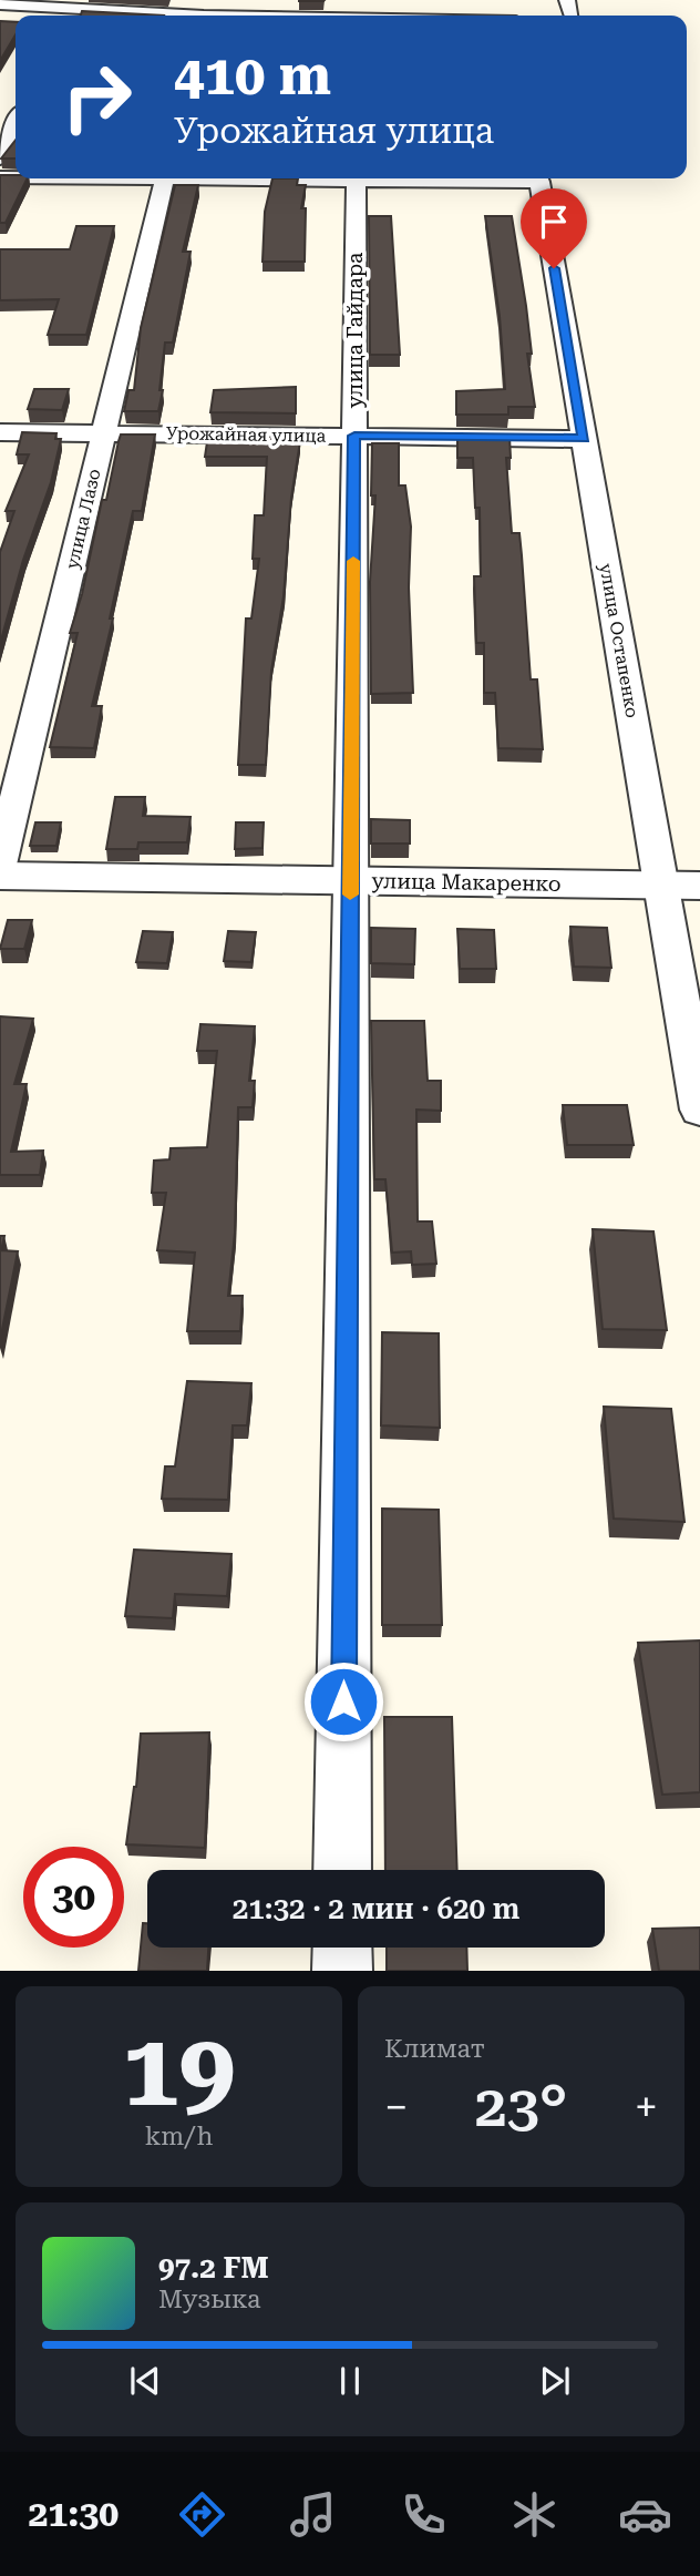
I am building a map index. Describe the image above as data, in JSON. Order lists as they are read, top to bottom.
{
  "streets": {
    "street": [
      "улица Гайдара",
      "Урожайная улица",
      "улица Лазо",
      "улица Остапенко",
      "улица Макаренко"
    ]
  },
  "crossings": [
    ["улица Гайдара", "Урожайная улица"],
    ["улица Гайдара", "улица Макаренко"],
    ["Урожайная улица", "улица Лазо"],
    ["Урожайная улица", "улица Остапенко"],
    ["улица Остапенко", "улица Макаренко"]
  ],
  "page": {
    "turn": ["410 m", "Урожайная улица"],
    "limit": "30",
    "trip": "21:32 · 2 мин · 620 m",
    "tile": [
      ["19", "km/h"],
      "Климат"
    ],
    "heat": ["−", "23°", "+"],
    "song": ["97.2 FM", "Музыка"],
    "tabs": "21:30"
  }
}
